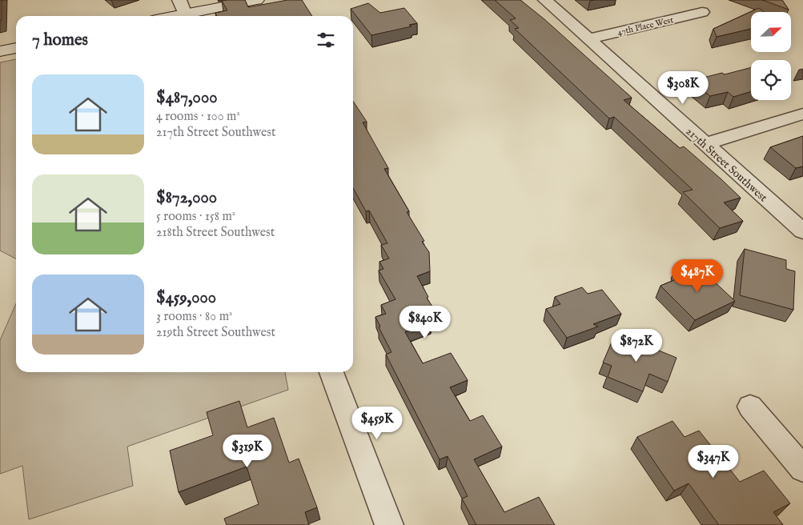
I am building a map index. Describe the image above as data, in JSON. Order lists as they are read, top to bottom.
{
  "streets": {
    "street": ["47th Place West", "217th Street Southwest"]
  },
  "crossings": [
    ["47th Place West", "217th Street Southwest"]
  ],
  "north": "top right",
  "page": {
    "heading": "7 homes",
    "list": [
      {
        "name": "$487,000",
        "note": "4 rooms · 100 m² · 217th Street Southwest"
      },
      {
        "name": "$872,000",
        "note": "5 rooms · 158 m² · 218th Street Southwest"
      },
      {
        "name": "$459,000",
        "note": "3 rooms · 80 m² · 219th Street Southwest"
      }
    ],
    "price": [
      "$308K",
      "$487K",
      "$840K",
      "$872K",
      "$459K",
      "$319K",
      "$347K"
    ]
  }
}
